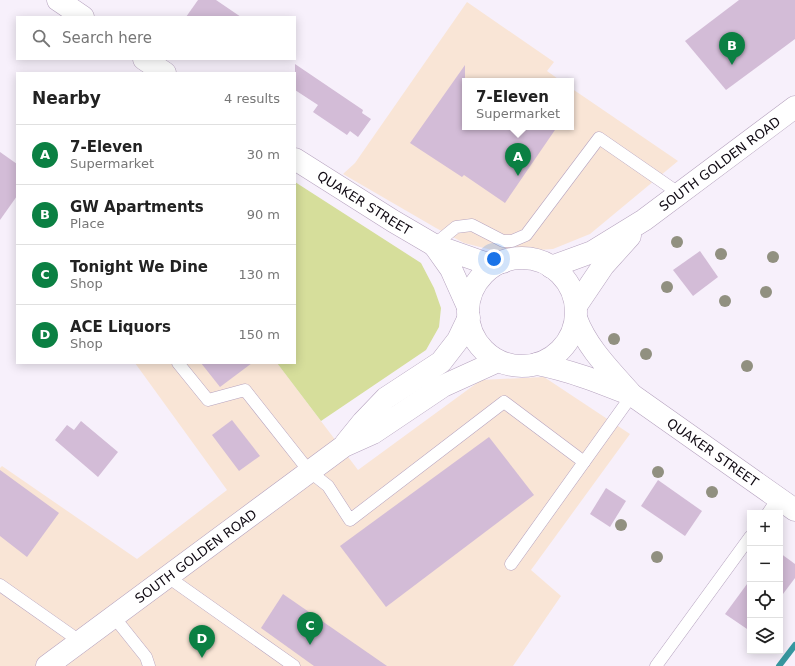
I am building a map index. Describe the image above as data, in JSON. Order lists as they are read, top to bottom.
{
  "streets": {
    "main road": ["SOUTH GOLDEN ROAD", "QUAKER STREET"]
  },
  "crossings": [
    ["SOUTH GOLDEN ROAD", "QUAKER STREET"]
  ],
  "page": {
    "search": "Search here",
    "pins": [
      "B",
      "A",
      "C",
      "D"
    ],
    "heading": ["Nearby", "4 results"],
    "popup": ["7-Eleven", "Supermarket"],
    "list": [
      {
        "mark": "A",
        "name": "7-Eleven",
        "note": "Supermarket",
        "value": "30 m"
      },
      {
        "mark": "B",
        "name": "GW Apartments",
        "note": "Place",
        "value": "90 m"
      },
      {
        "mark": "C",
        "name": "Tonight We Dine",
        "note": "Shop",
        "value": "130 m"
      },
      {
        "mark": "D",
        "name": "ACE Liquors",
        "note": "Shop",
        "value": "150 m"
      }
    ],
    "map_buttons": ["+", "−"]
  }
}
